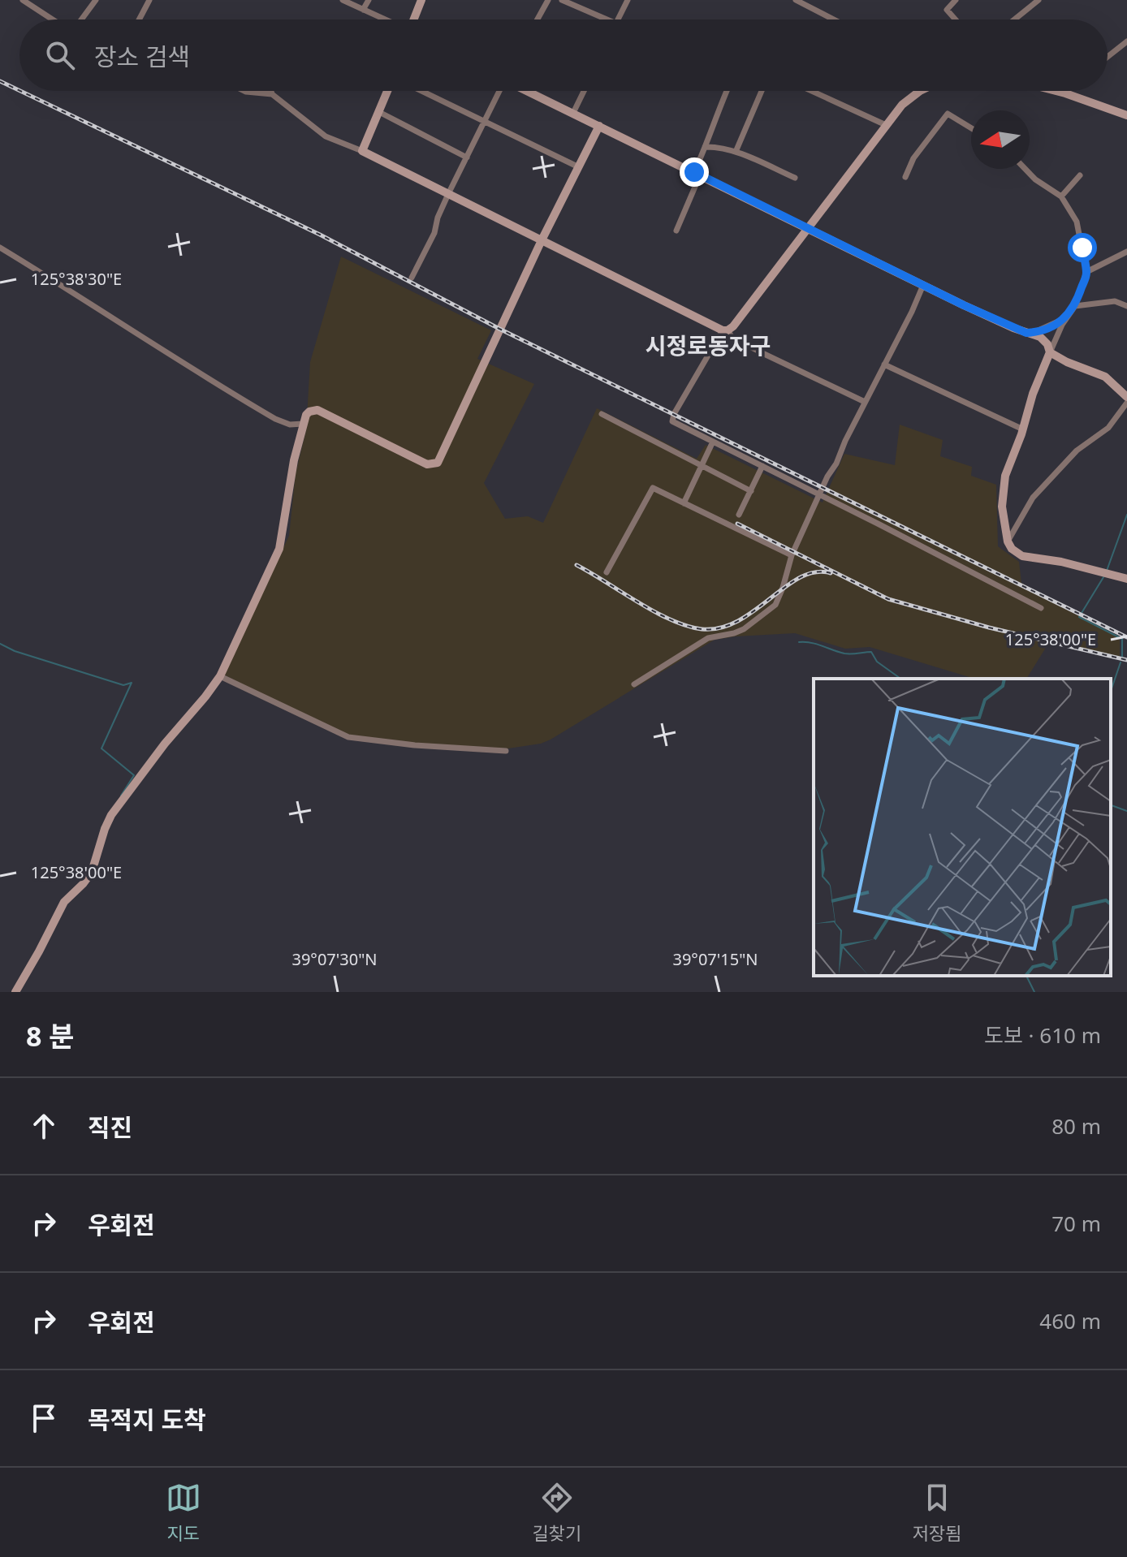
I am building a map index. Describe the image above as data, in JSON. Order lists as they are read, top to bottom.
{
  "districts": ["시정로동자구"],
  "north": "left",
  "page": {
    "search": "장소 검색",
    "heading": ["8 분", "도보 · 610 m"],
    "list": [
      ["직진", "80 m"],
      ["우회전", "70 m"],
      ["우회전", "460 m"],
      "목적지 도착"
    ],
    "nav": ["지도", "길찾기", "저장됨"]
  },
  "coordinates": [
    "125°38'30\"E",
    "125°38'00\"E",
    "39°07'30\"N",
    "39°07'15\"N"
  ]
}
